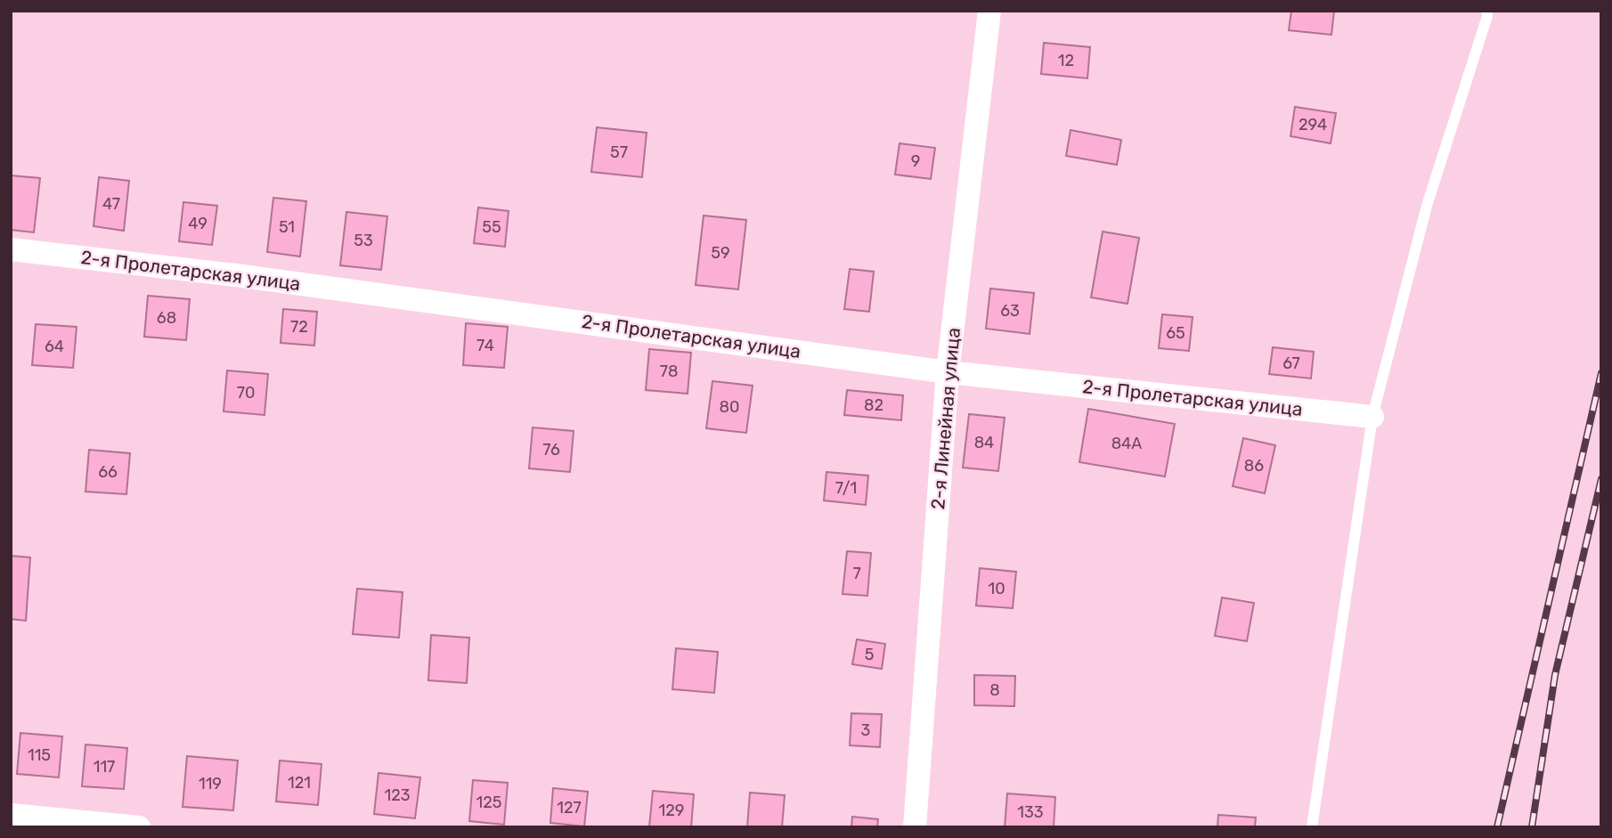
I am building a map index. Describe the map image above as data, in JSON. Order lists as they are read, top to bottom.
{
  "streets": {
    "street": ["2-я Пролетарская улица", "2-я Линейная улица"]
  },
  "crossings": [
    ["2-я Пролетарская улица", "2-я Линейная улица"]
  ],
  "house_numbers": [
    "12",
    "294",
    "57",
    "9",
    "47",
    "49",
    "51",
    "55",
    "53",
    "59",
    "63",
    "68",
    "72",
    "65",
    "74",
    "64",
    "67",
    "78",
    "70",
    "82",
    "80",
    "84",
    "84А",
    "76",
    "86",
    "66",
    "7/1",
    "7",
    "10",
    "5",
    "8",
    "3",
    "115",
    "117",
    "121",
    "119",
    "123",
    "125",
    "127",
    "129",
    "133"
  ]
}
